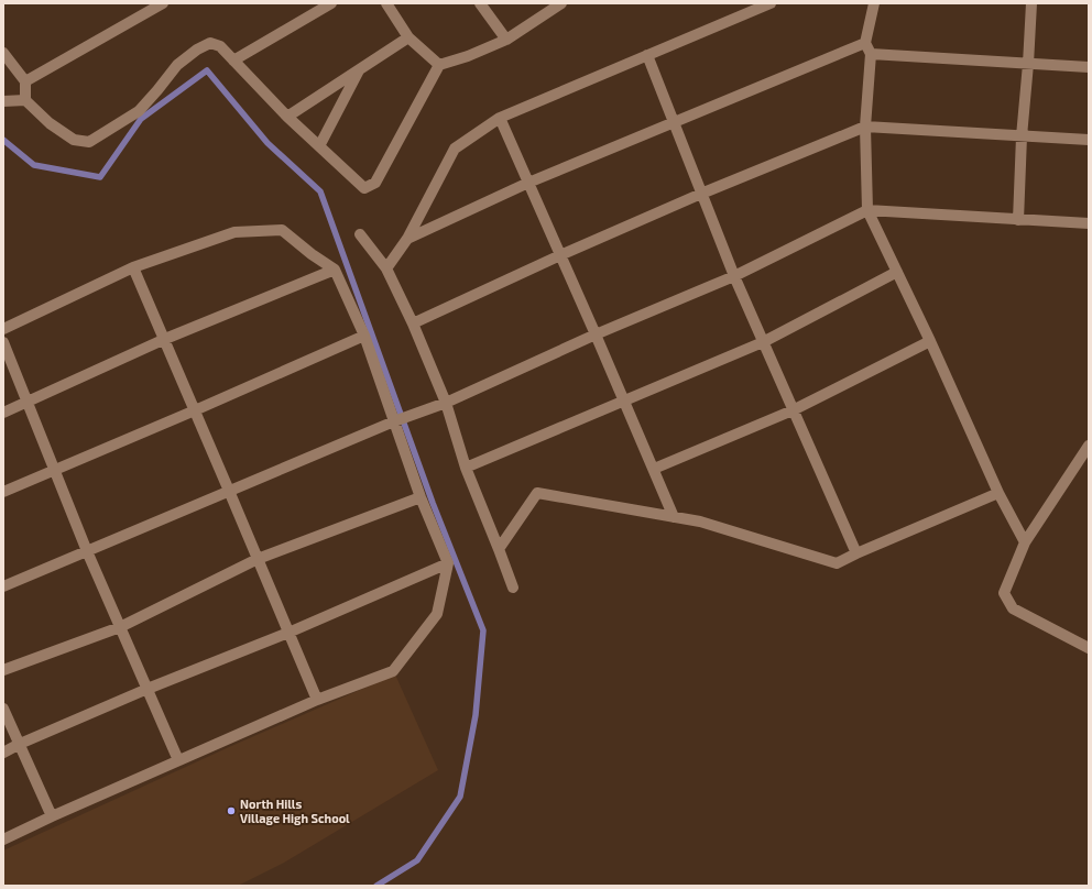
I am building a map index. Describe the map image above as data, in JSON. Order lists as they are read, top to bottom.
{
  "places": ["North Hills Village High School"]
}
